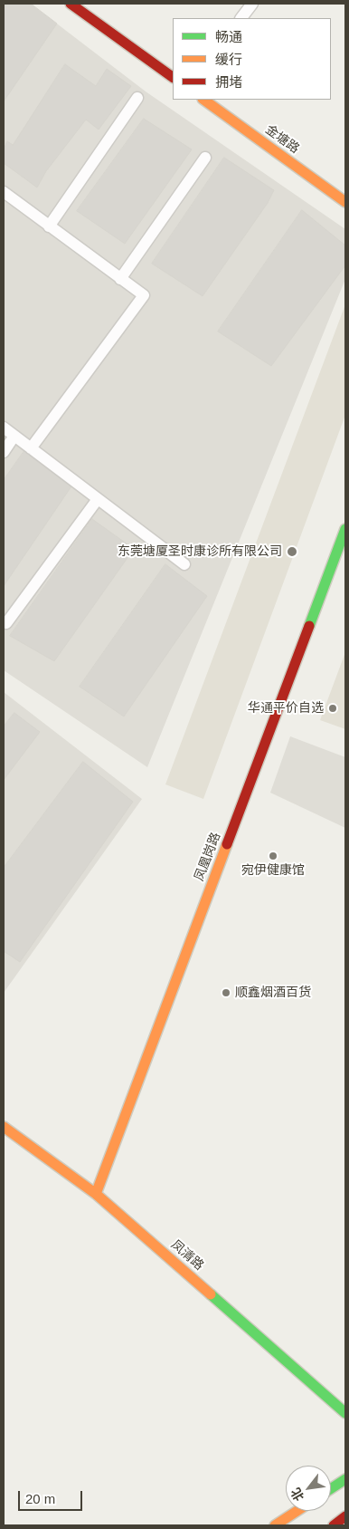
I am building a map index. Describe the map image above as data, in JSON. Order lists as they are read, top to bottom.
{
  "streets": {
    "street": ["金塘路", "凤凰岗路", "凤清路"]
  },
  "crossings": [
    ["凤凰岗路", "凤清路"]
  ],
  "places": [
    "东莞塘厦圣时康诊所有限公司",
    "华通平价自选",
    "宛伊健康馆",
    "顺鑫烟酒百货"
  ],
  "legend": ["畅通", "缓行", "拥堵"],
  "scale_bar": "20 m",
  "north": "bottom left"
}
